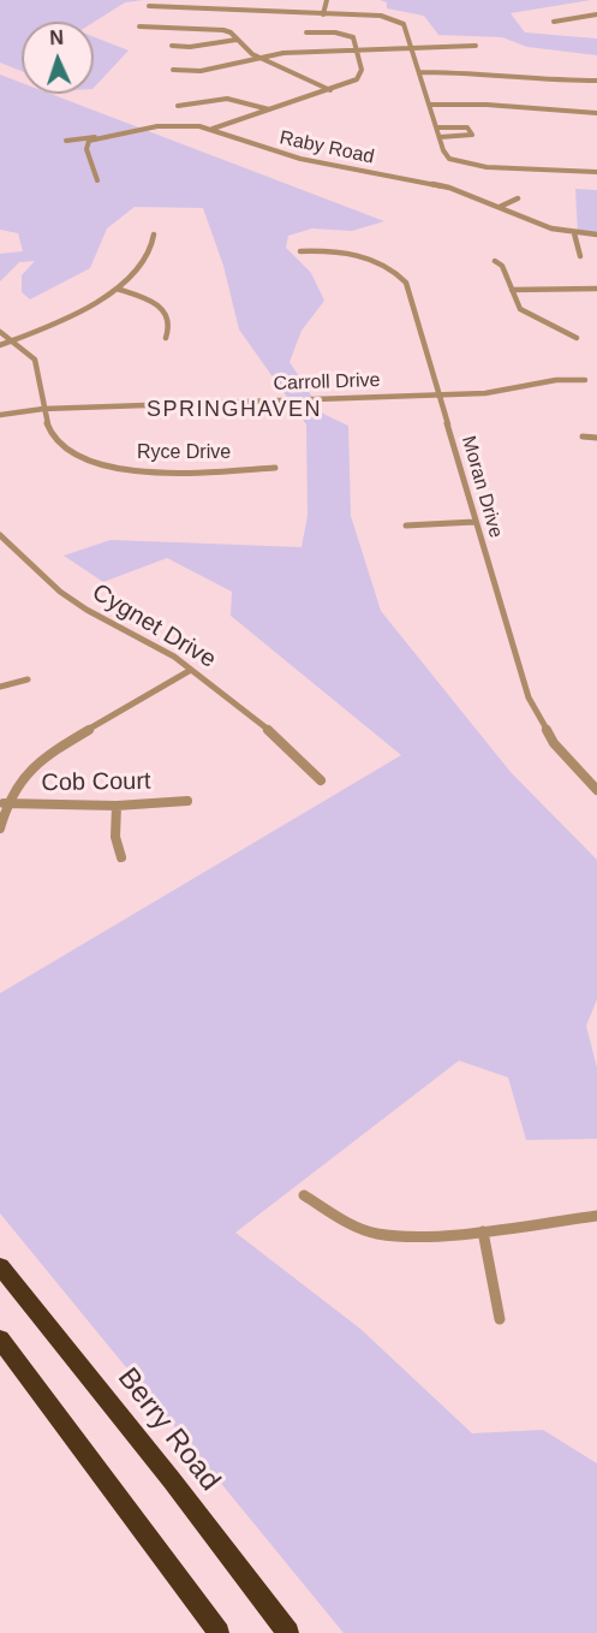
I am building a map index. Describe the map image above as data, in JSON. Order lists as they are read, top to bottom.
{
  "streets": {
    "highway": ["Berry Road"],
    "street": [
      "Raby Road",
      "Carroll Drive",
      "Ryce Drive",
      "Moran Drive",
      "Cygnet Drive",
      "Cob Court"
    ]
  },
  "crossings": [
    ["Carroll Drive", "Ryce Drive"],
    ["Carroll Drive", "Moran Drive"]
  ],
  "districts": ["SPRINGHAVEN"],
  "north": "top"
}
